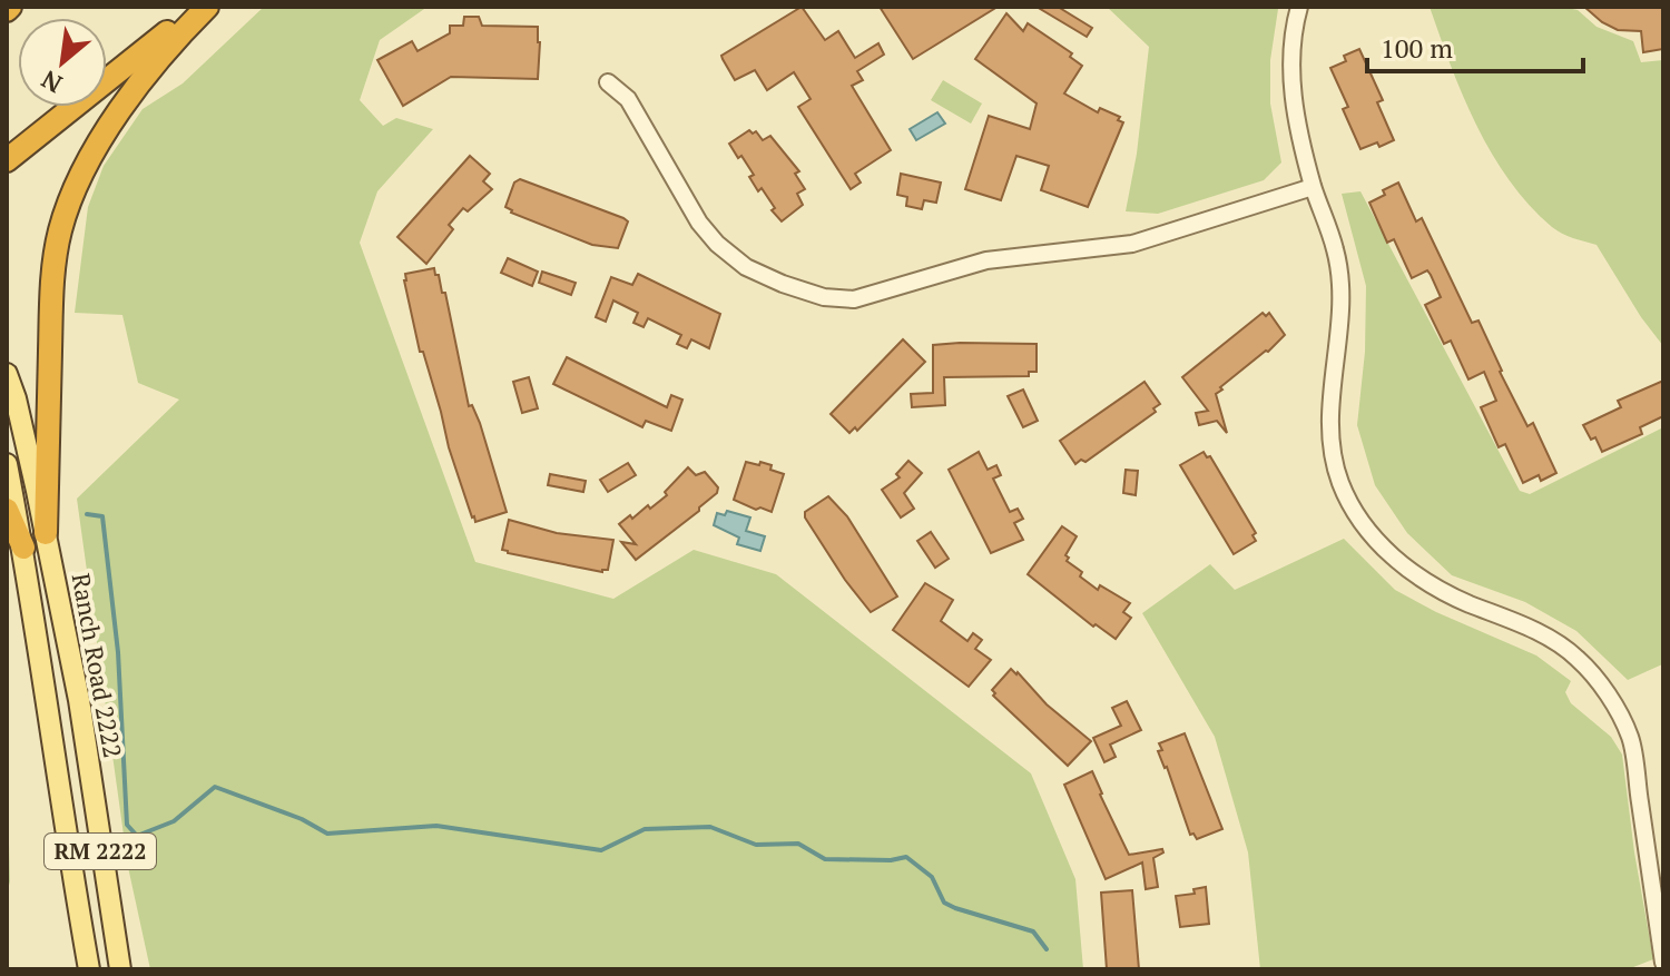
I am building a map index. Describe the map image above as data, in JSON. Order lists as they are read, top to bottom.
{
  "streets": {
    "main road": ["Ranch Road 2222", "RM 2222"]
  },
  "scale_bar": "100 m",
  "north": "bottom left"
}
